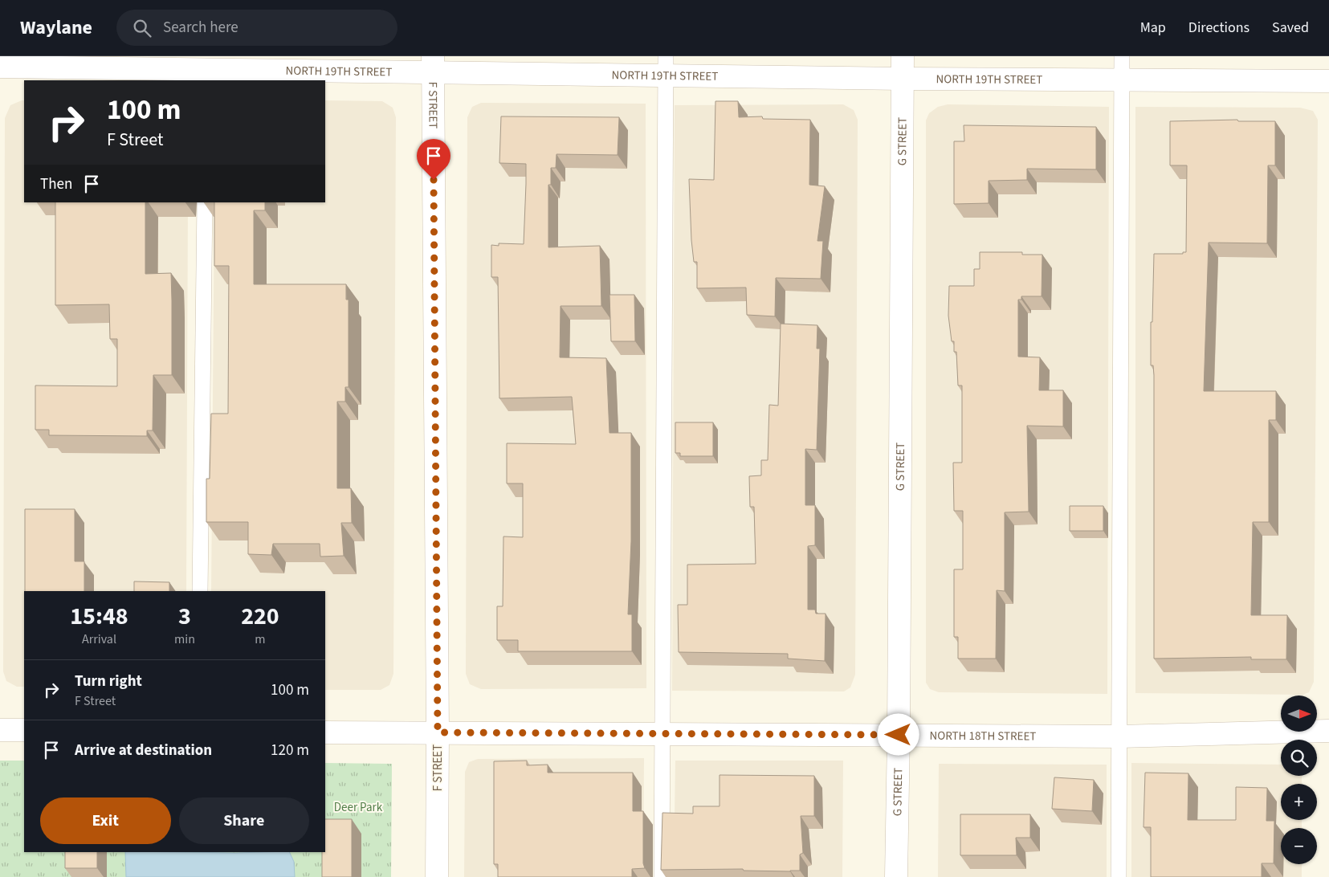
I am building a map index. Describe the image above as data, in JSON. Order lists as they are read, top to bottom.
{
  "streets": {
    "street": [
      "NORTH 19TH STREET",
      "F STREET",
      "G STREET",
      "NORTH 18TH STREET"
    ]
  },
  "crossings": [
    ["NORTH 19TH STREET", "F STREET"],
    ["NORTH 19TH STREET", "G STREET"],
    ["F STREET", "NORTH 18TH STREET"],
    ["G STREET", "NORTH 18TH STREET"]
  ],
  "parks": ["Deer Park"],
  "north": "right",
  "page": {
    "header": "Waylane",
    "search": "Search here",
    "nav": ["Map", "Directions", "Saved"],
    "turn": ["100 m", "F Street"],
    "then": "Then",
    "eta": [
      "15:48",
      "Arrival",
      "3",
      "min",
      "220",
      "m"
    ],
    "list": [
      {
        "name": "Turn right",
        "note": "F Street",
        "value": "100 m"
      },
      {
        "name": "Arrive at destination",
        "value": "120 m"
      }
    ],
    "map_buttons": ["+", "−"],
    "buttons": ["Exit", "Share"]
  }
}
